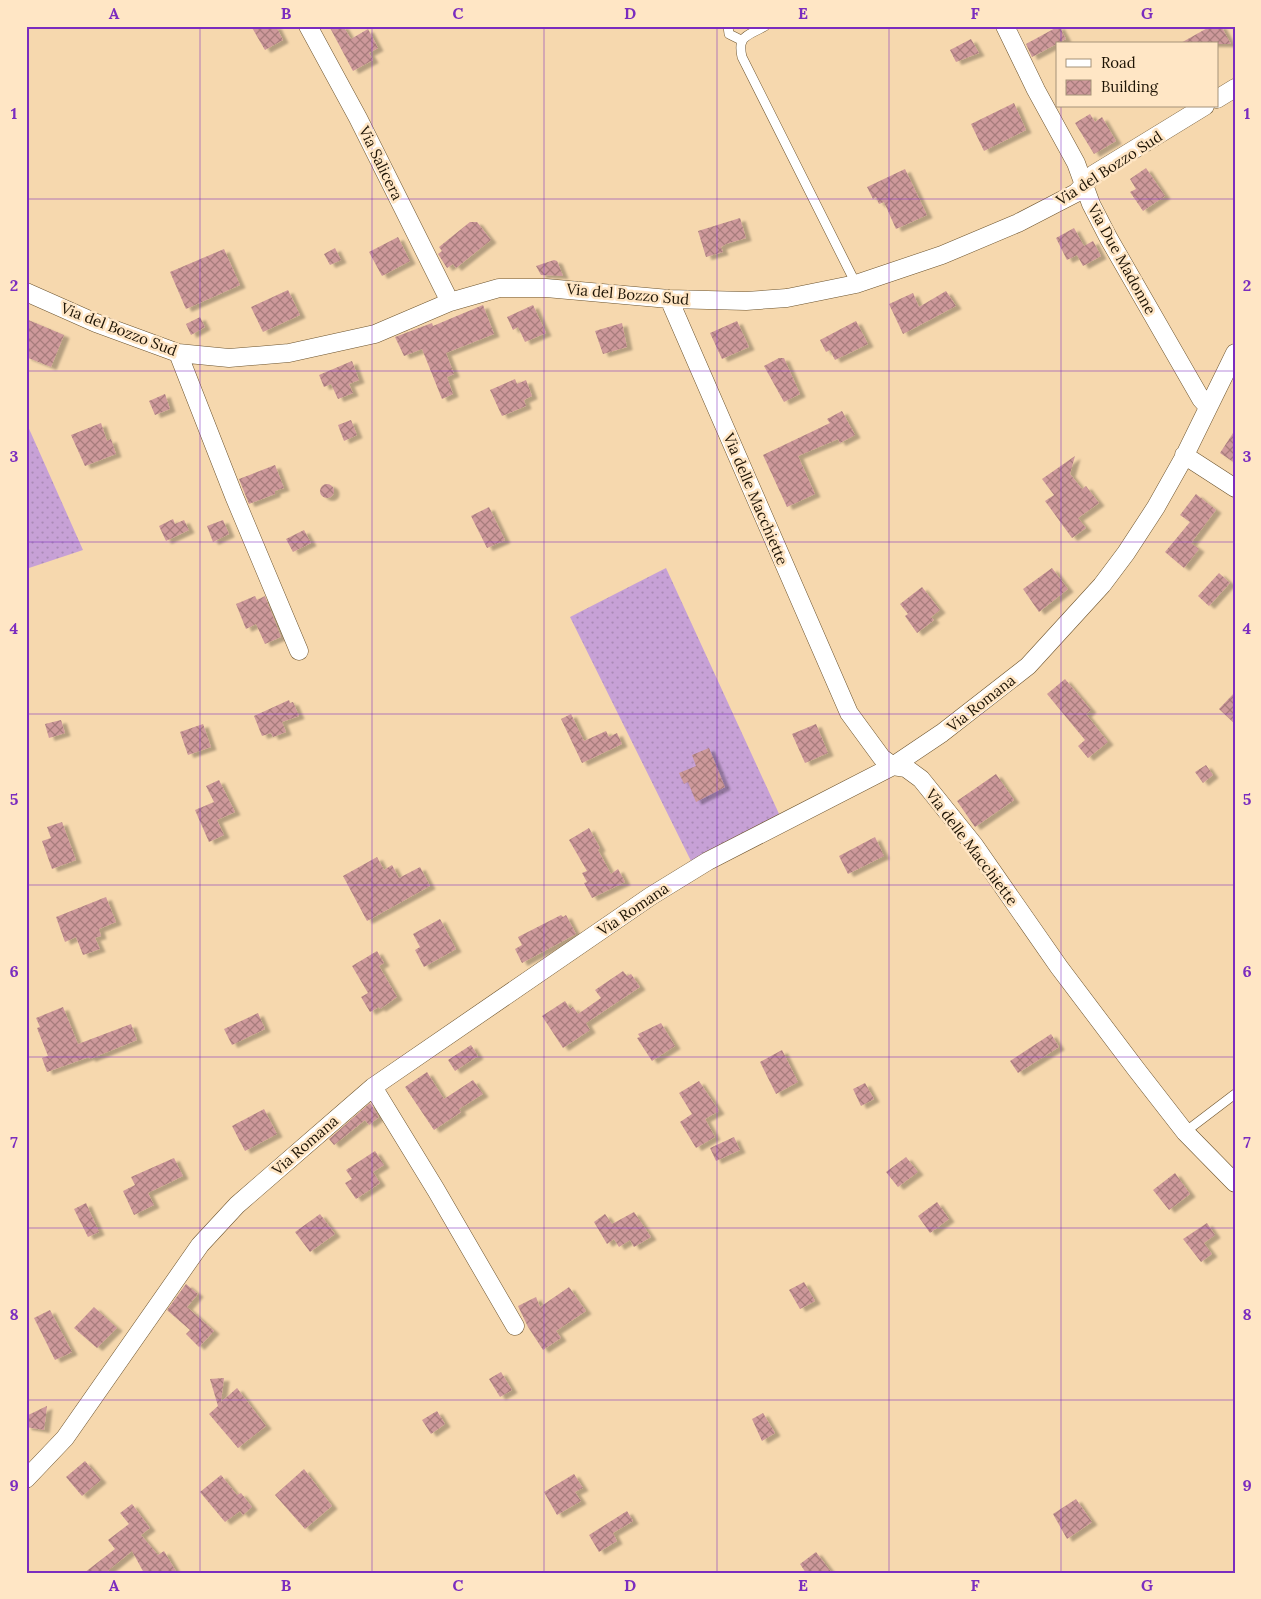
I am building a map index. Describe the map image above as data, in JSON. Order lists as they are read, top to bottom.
{
  "streets": {
    "street": [
      "Via Salicera",
      "Via del Bozzo Sud",
      "Via Due Madonne",
      "Via delle Macchiette",
      "Via Romana"
    ]
  },
  "crossings": [
    ["Via Salicera", "Via del Bozzo Sud"],
    ["Via del Bozzo Sud", "Via Due Madonne"],
    ["Via del Bozzo Sud", "Via delle Macchiette"],
    ["Via Due Madonne", "Via Romana"],
    ["Via delle Macchiette", "Via Romana"]
  ],
  "legend": ["Road", "Building"],
  "grid": {
    "columns": [
      "A",
      "B",
      "C",
      "D",
      "E",
      "F",
      "G"
    ],
    "rows": [
      "1",
      "2",
      "3",
      "4",
      "5",
      "6",
      "7",
      "8",
      "9"
    ]
  }
}
